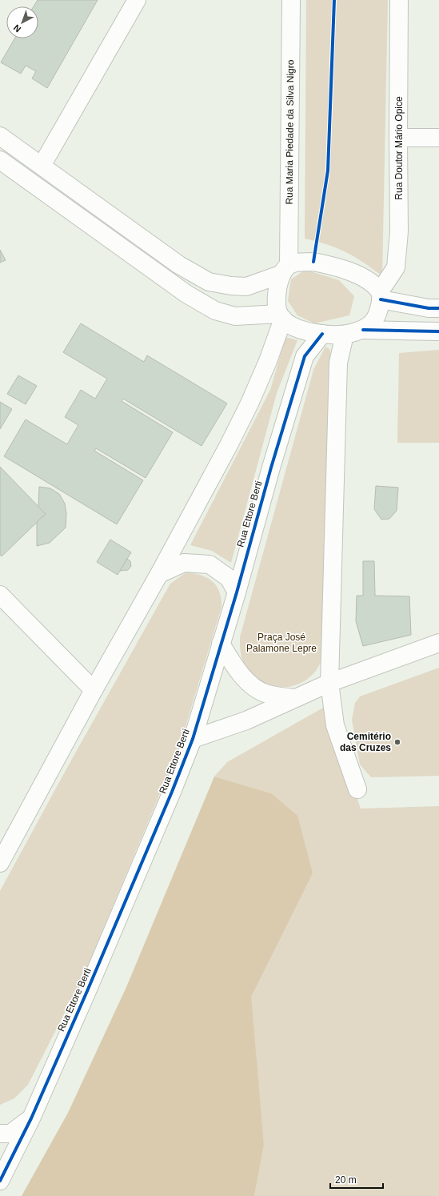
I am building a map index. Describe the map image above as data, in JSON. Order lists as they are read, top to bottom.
{
  "streets": {
    "street": ["Rua Maria Piedade da Silva Nigro", "Rua Doutor Mário Opice", "Rua Ettore Berti"]
  },
  "crossings": [
    ["Rua Maria Piedade da Silva Nigro", "Rua Doutor Mário Opice"],
    ["Rua Maria Piedade da Silva Nigro", "Rua Ettore Berti"],
    ["Rua Doutor Mário Opice", "Rua Ettore Berti"]
  ],
  "parks": ["Praça José Palamone Lepre"],
  "places": ["Cemitério das Cruzes"],
  "scale_bar": "20 m",
  "north": "bottom left"
}
